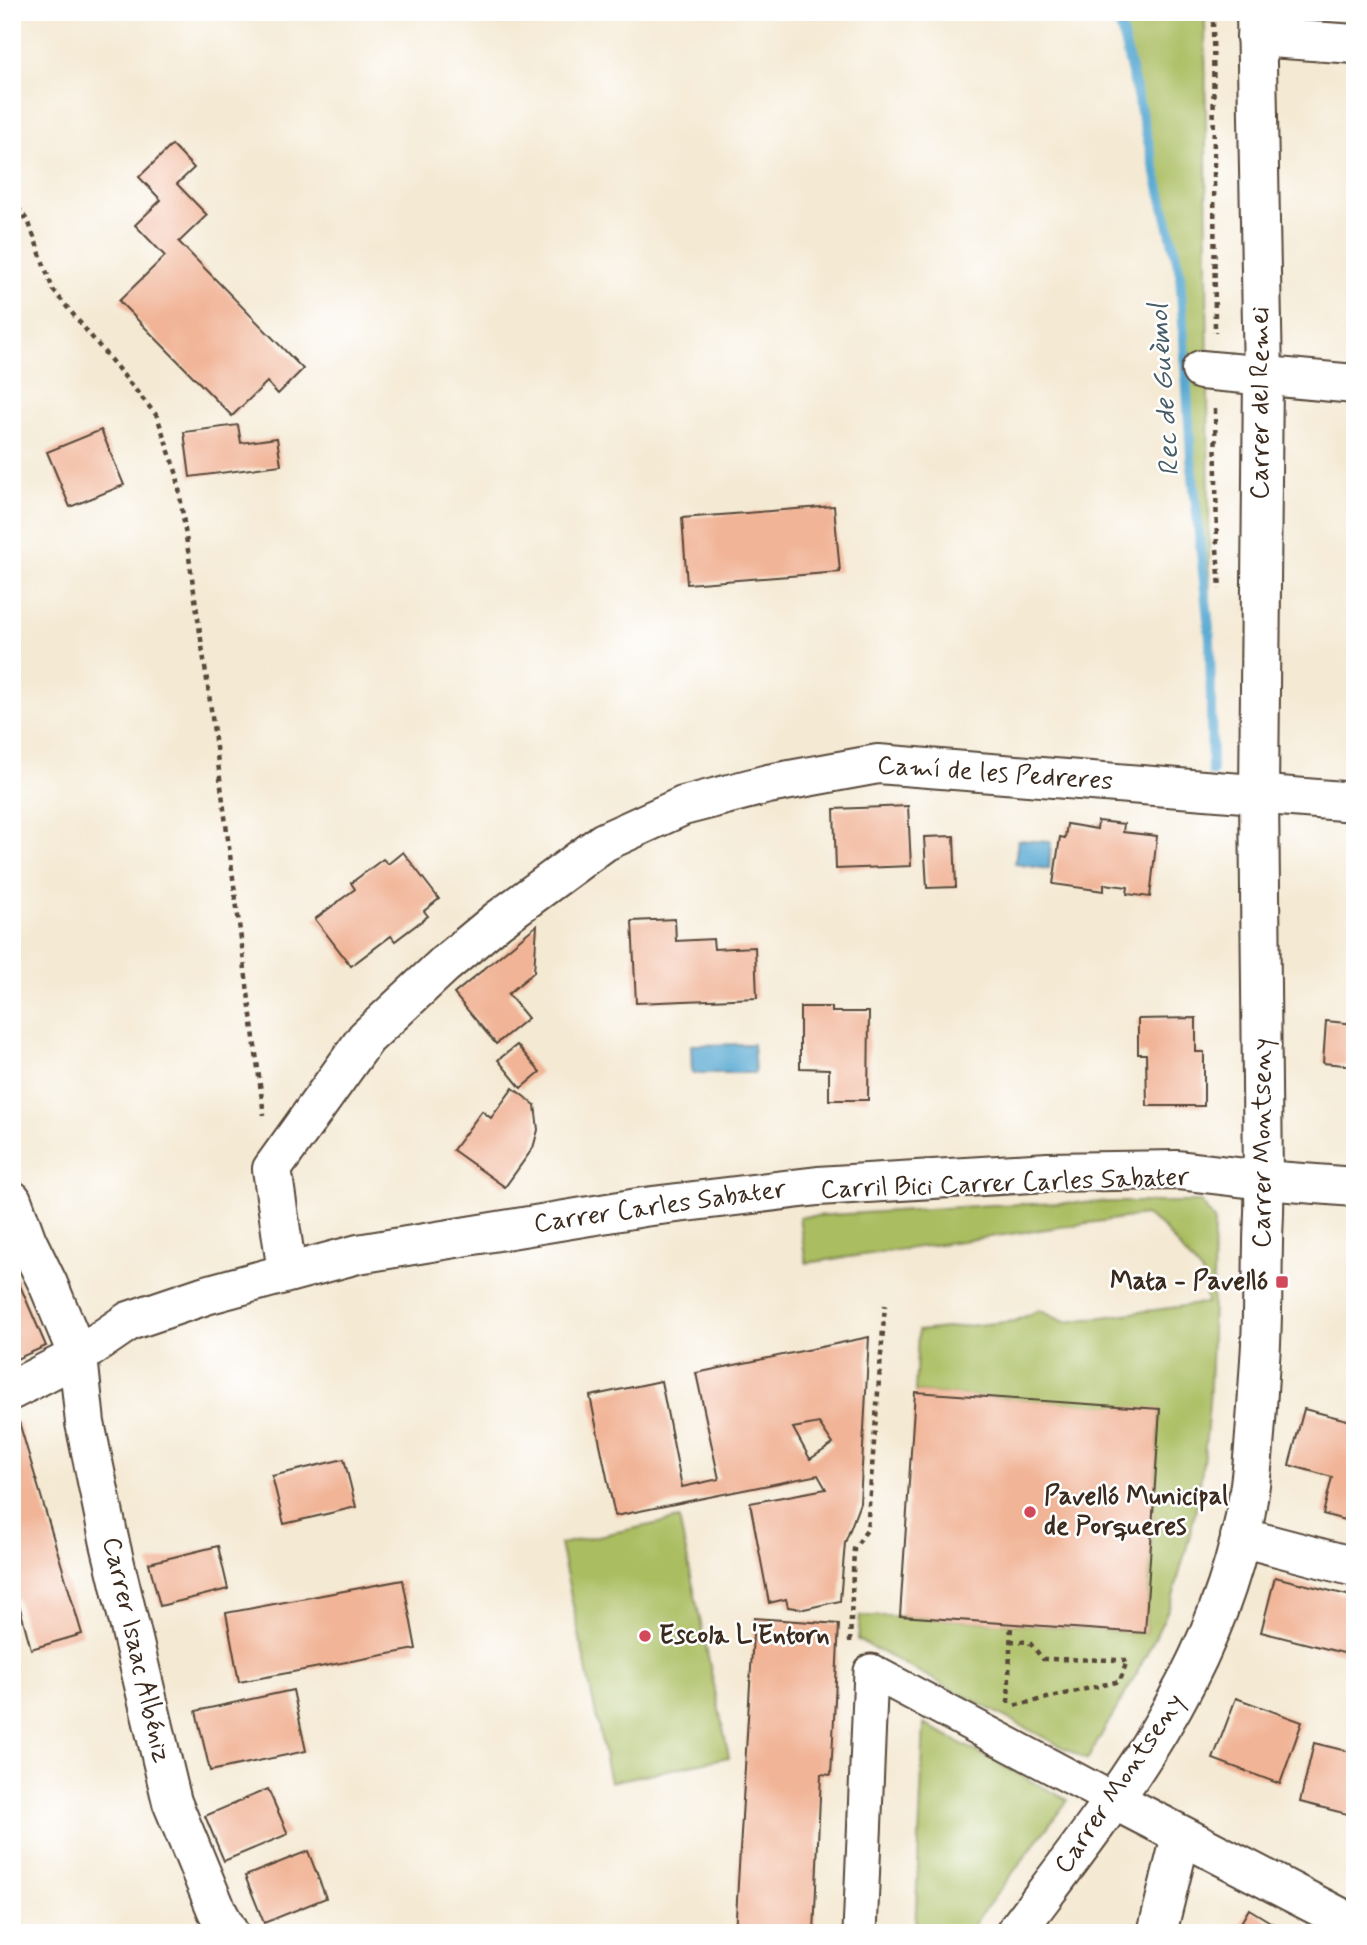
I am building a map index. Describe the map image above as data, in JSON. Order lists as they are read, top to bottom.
{
  "streets": {
    "street": [
      "Carrer del Remei",
      "Camí de les Pedreres",
      "Carrer Montseny",
      "Carrer Carles Sabater",
      "Carrer Isaac Albéniz"
    ]
  },
  "crossings": [
    ["Carrer del Remei", "Camí de les Pedreres"],
    ["Carrer del Remei", "Carrer Montseny"],
    ["Camí de les Pedreres", "Carrer Montseny"],
    ["Carrer Montseny", "Carrer Carles Sabater"],
    ["Carrer Carles Sabater", "Carrer Isaac Albéniz"]
  ],
  "water": ["Rec de Guèmol"],
  "places": {
    "transit": ["Mata - Pavelló"],
    "other": ["Pavelló Municipal de Porqueres", "Escola L'Entorn"]
  }
}
